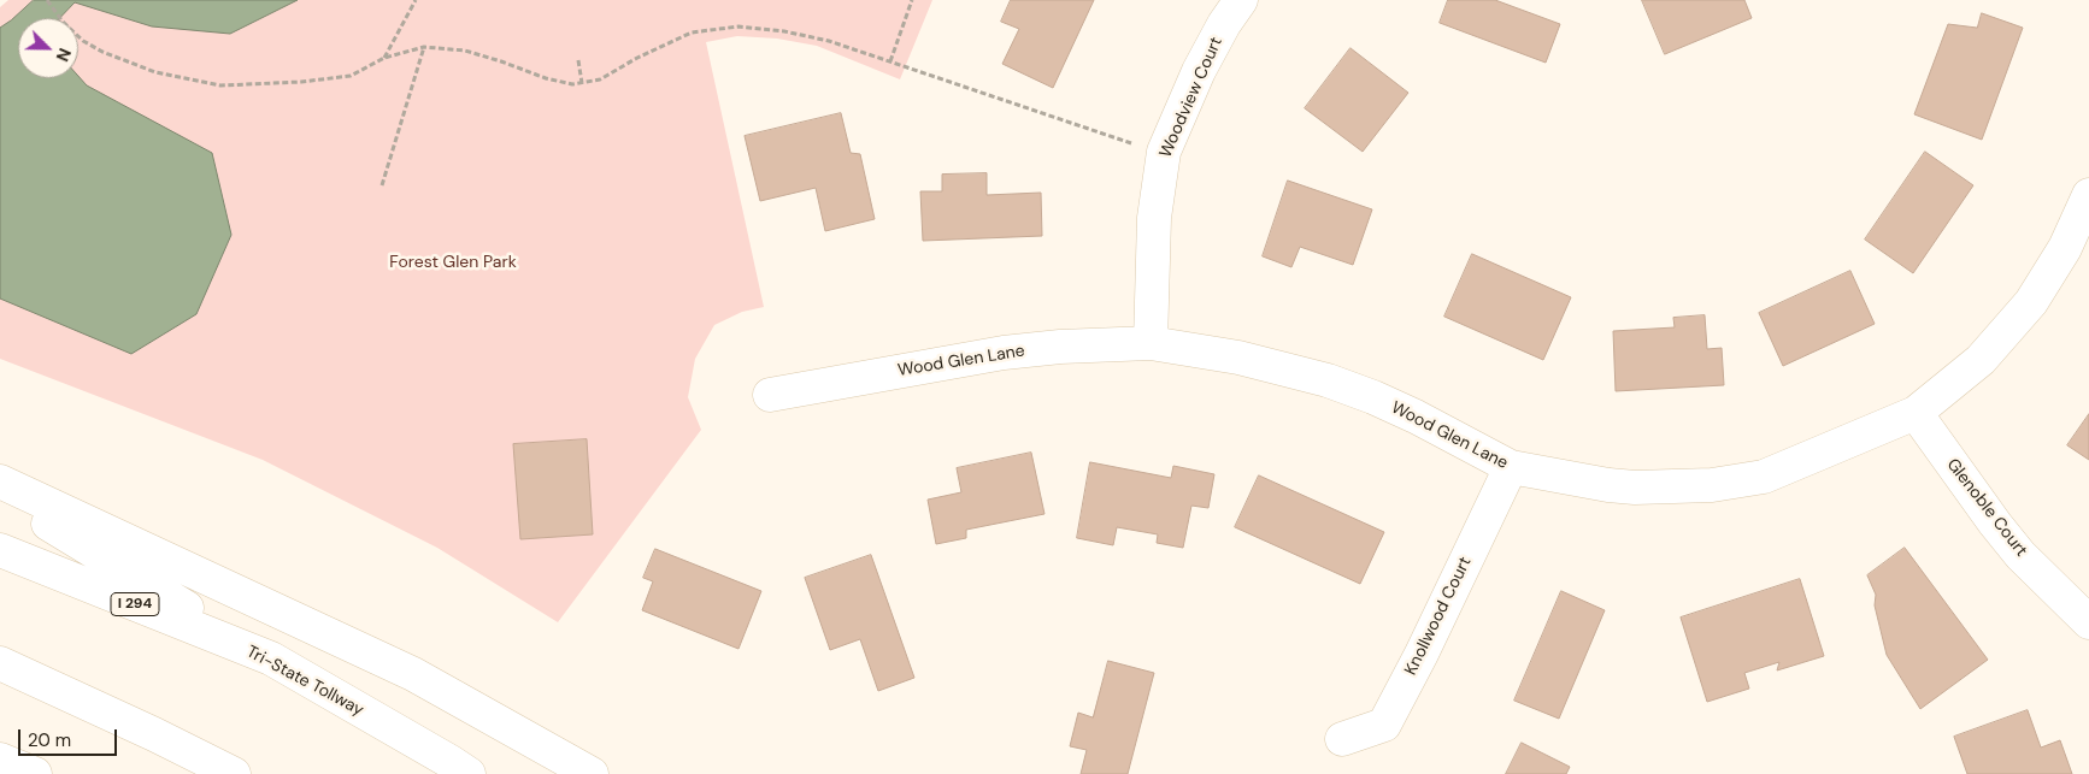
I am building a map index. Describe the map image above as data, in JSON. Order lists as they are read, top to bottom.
{
  "streets": {
    "main road": [
      "Woodview Court",
      "Wood Glen Lane",
      "Glenoble Court",
      "I 294",
      "Knollwood Court",
      "Tri-State Tollway"
    ]
  },
  "crossings": [
    ["Woodview Court", "Wood Glen Lane"],
    ["Wood Glen Lane", "Glenoble Court"],
    ["Wood Glen Lane", "Knollwood Court"]
  ],
  "parks": ["Forest Glen Park"],
  "scale_bar": "20 m",
  "north": "bottom right"
}
